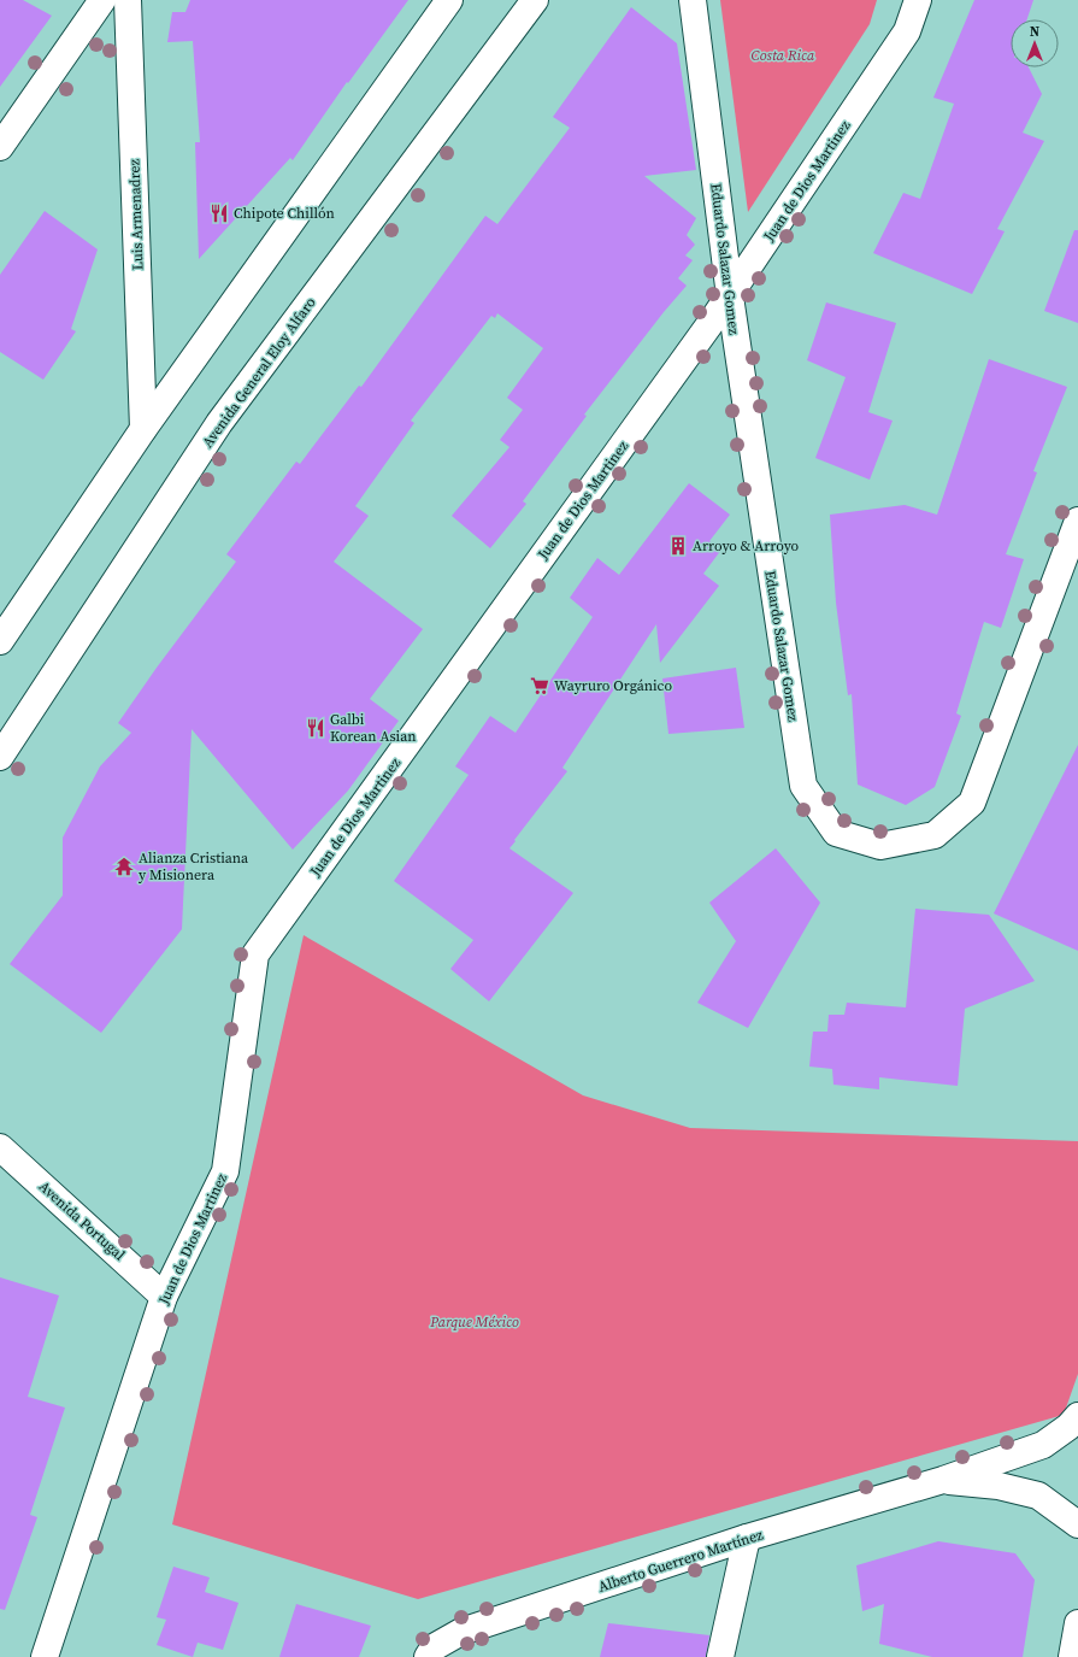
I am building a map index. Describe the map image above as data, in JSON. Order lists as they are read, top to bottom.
{
  "streets": {
    "street": [
      "Juan de Dios Martinez",
      "Luis Armenadrez",
      "Eduardo Salazar Gomez",
      "Avenida General Eloy Alfaro",
      "Avenida Portugal",
      "Alberto Guerrero Martínez"
    ]
  },
  "crossings": [
    ["Juan de Dios Martinez", "Eduardo Salazar Gomez"],
    ["Juan de Dios Martinez", "Avenida Portugal"]
  ],
  "parks": ["Costa Rica", "Parque México"],
  "places": {
    "restaurant": ["Chipote Chillón", "Galbi Korean Asian"],
    "building": ["Arroyo & Arroyo"],
    "supermarket": ["Wayruro Orgánico"],
    "temple": ["Alianza Cristiana y Misionera"]
  },
  "north": "top"
}
